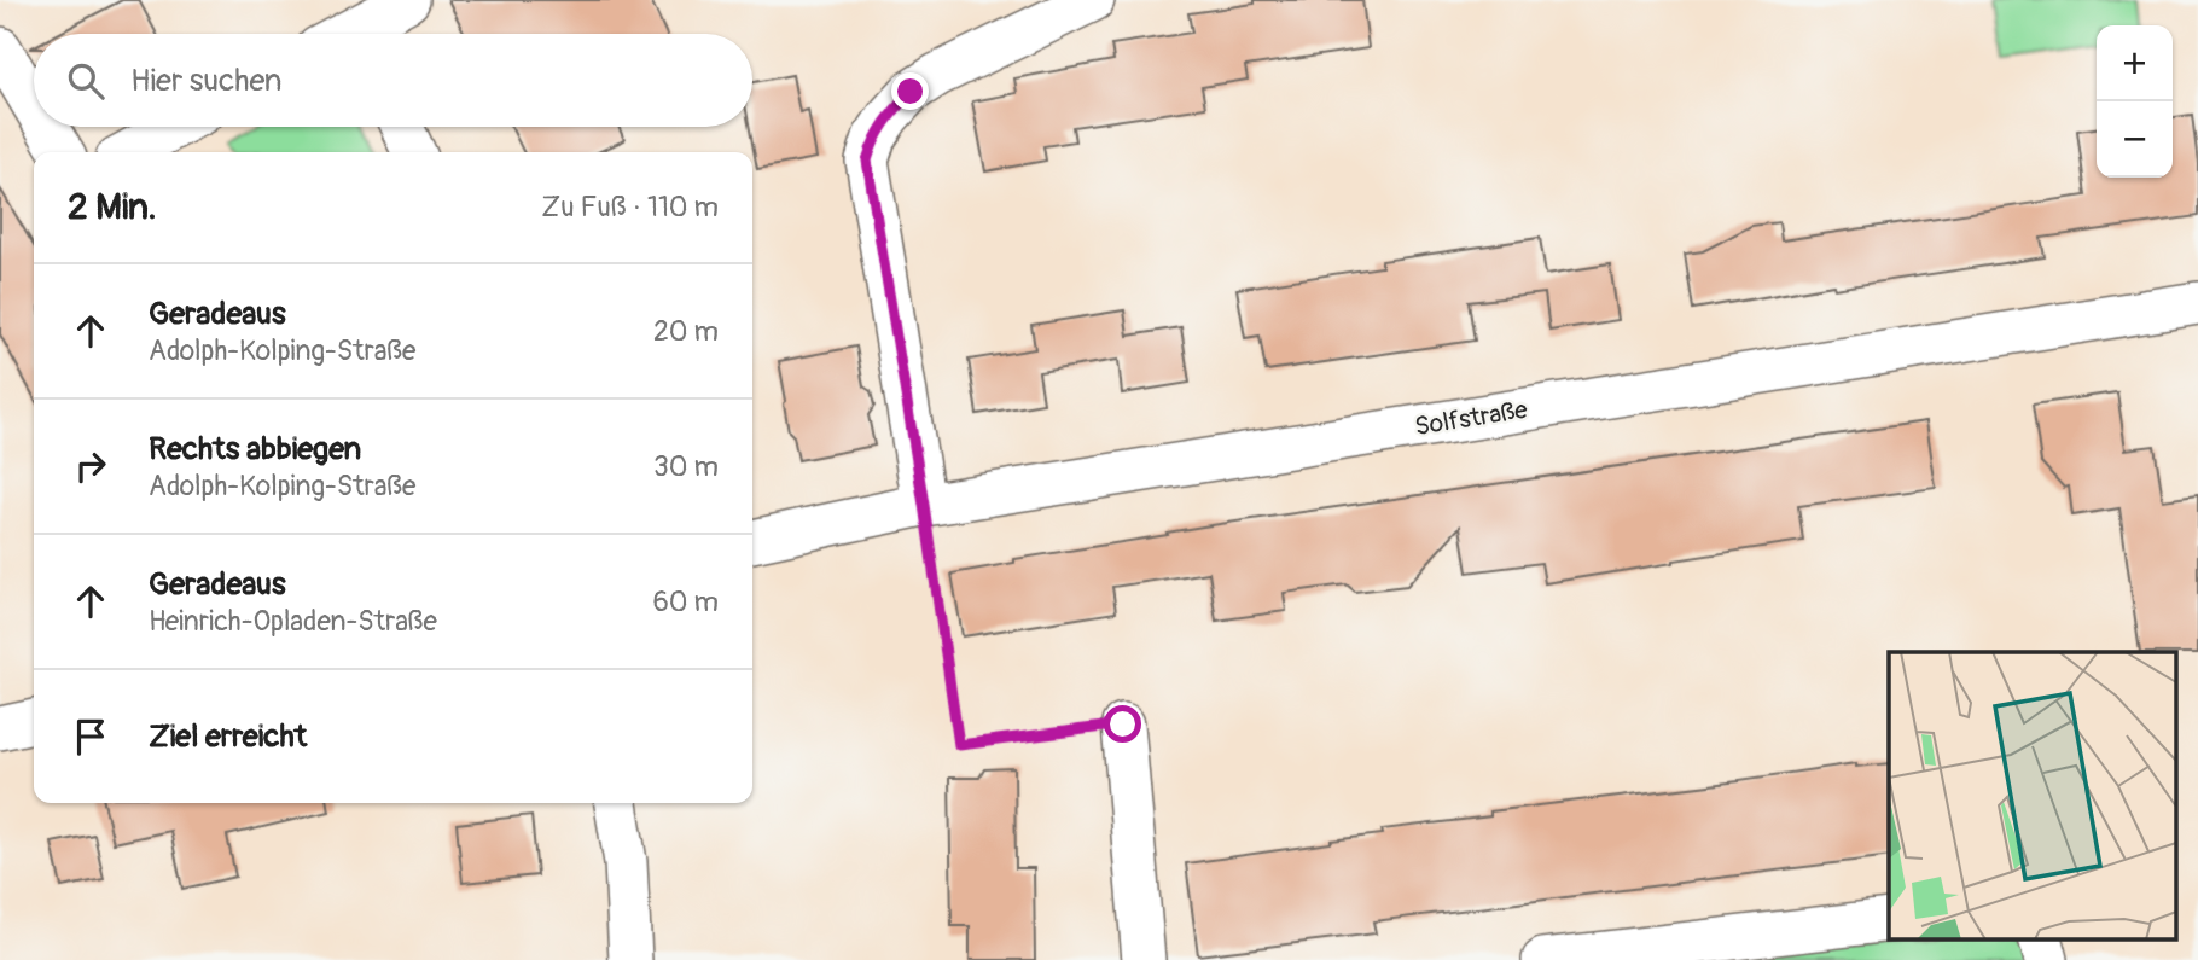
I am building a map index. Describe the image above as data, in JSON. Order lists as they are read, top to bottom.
{
  "streets": {
    "street": ["Solfstraße"]
  },
  "page": {
    "map_buttons": ["+", "−"],
    "search": "Hier suchen",
    "heading": ["2 Min.", "Zu Fuß · 110 m"],
    "list": [
      ["Geradeaus", "Adolph-Kolping-Straße", "20 m"],
      ["Rechts abbiegen", "Adolph-Kolping-Straße", "30 m"],
      ["Geradeaus", "Heinrich-Opladen-Straße", "60 m"],
      "Ziel erreicht"
    ]
  }
}
